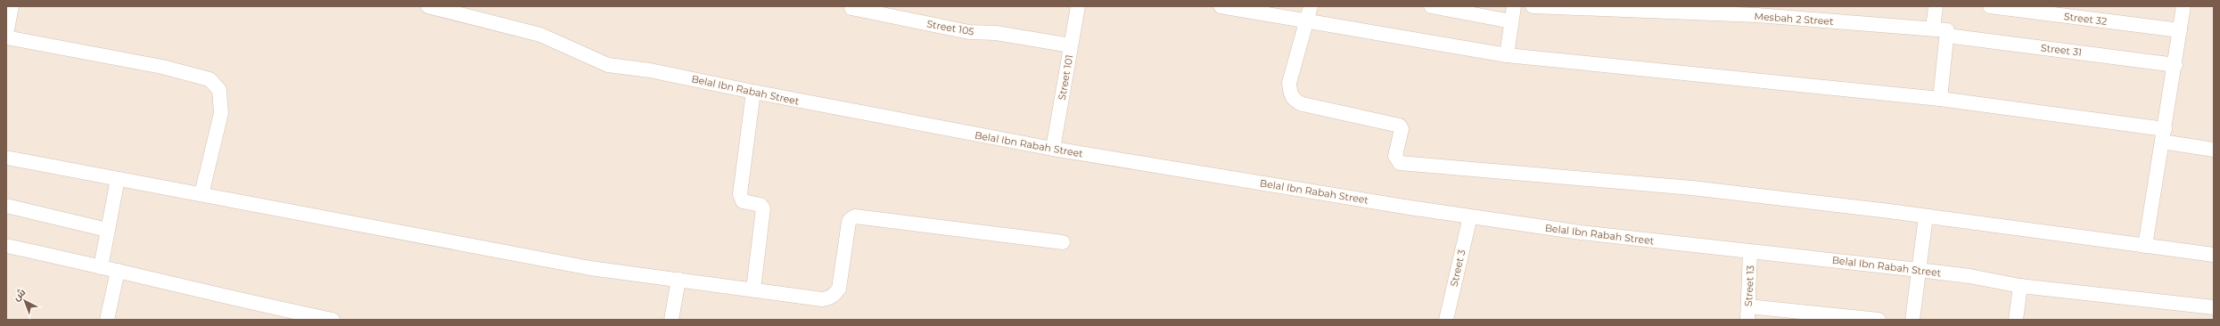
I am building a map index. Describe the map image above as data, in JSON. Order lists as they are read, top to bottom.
{
  "streets": {
    "street": [
      "Mesbah 2 Street",
      "Street 32",
      "Street 105",
      "Street 31",
      "Street 101",
      "Belal Ibn Rabah Street",
      "Street 3",
      "Street 13"
    ]
  },
  "crossings": [
    ["Mesbah 2 Street", "Street 31"],
    ["Street 105", "Street 101"],
    ["Street 101", "Belal Ibn Rabah Street"],
    ["Belal Ibn Rabah Street", "Street 3"],
    ["Belal Ibn Rabah Street", "Street 13"]
  ],
  "north": "top left"
}
